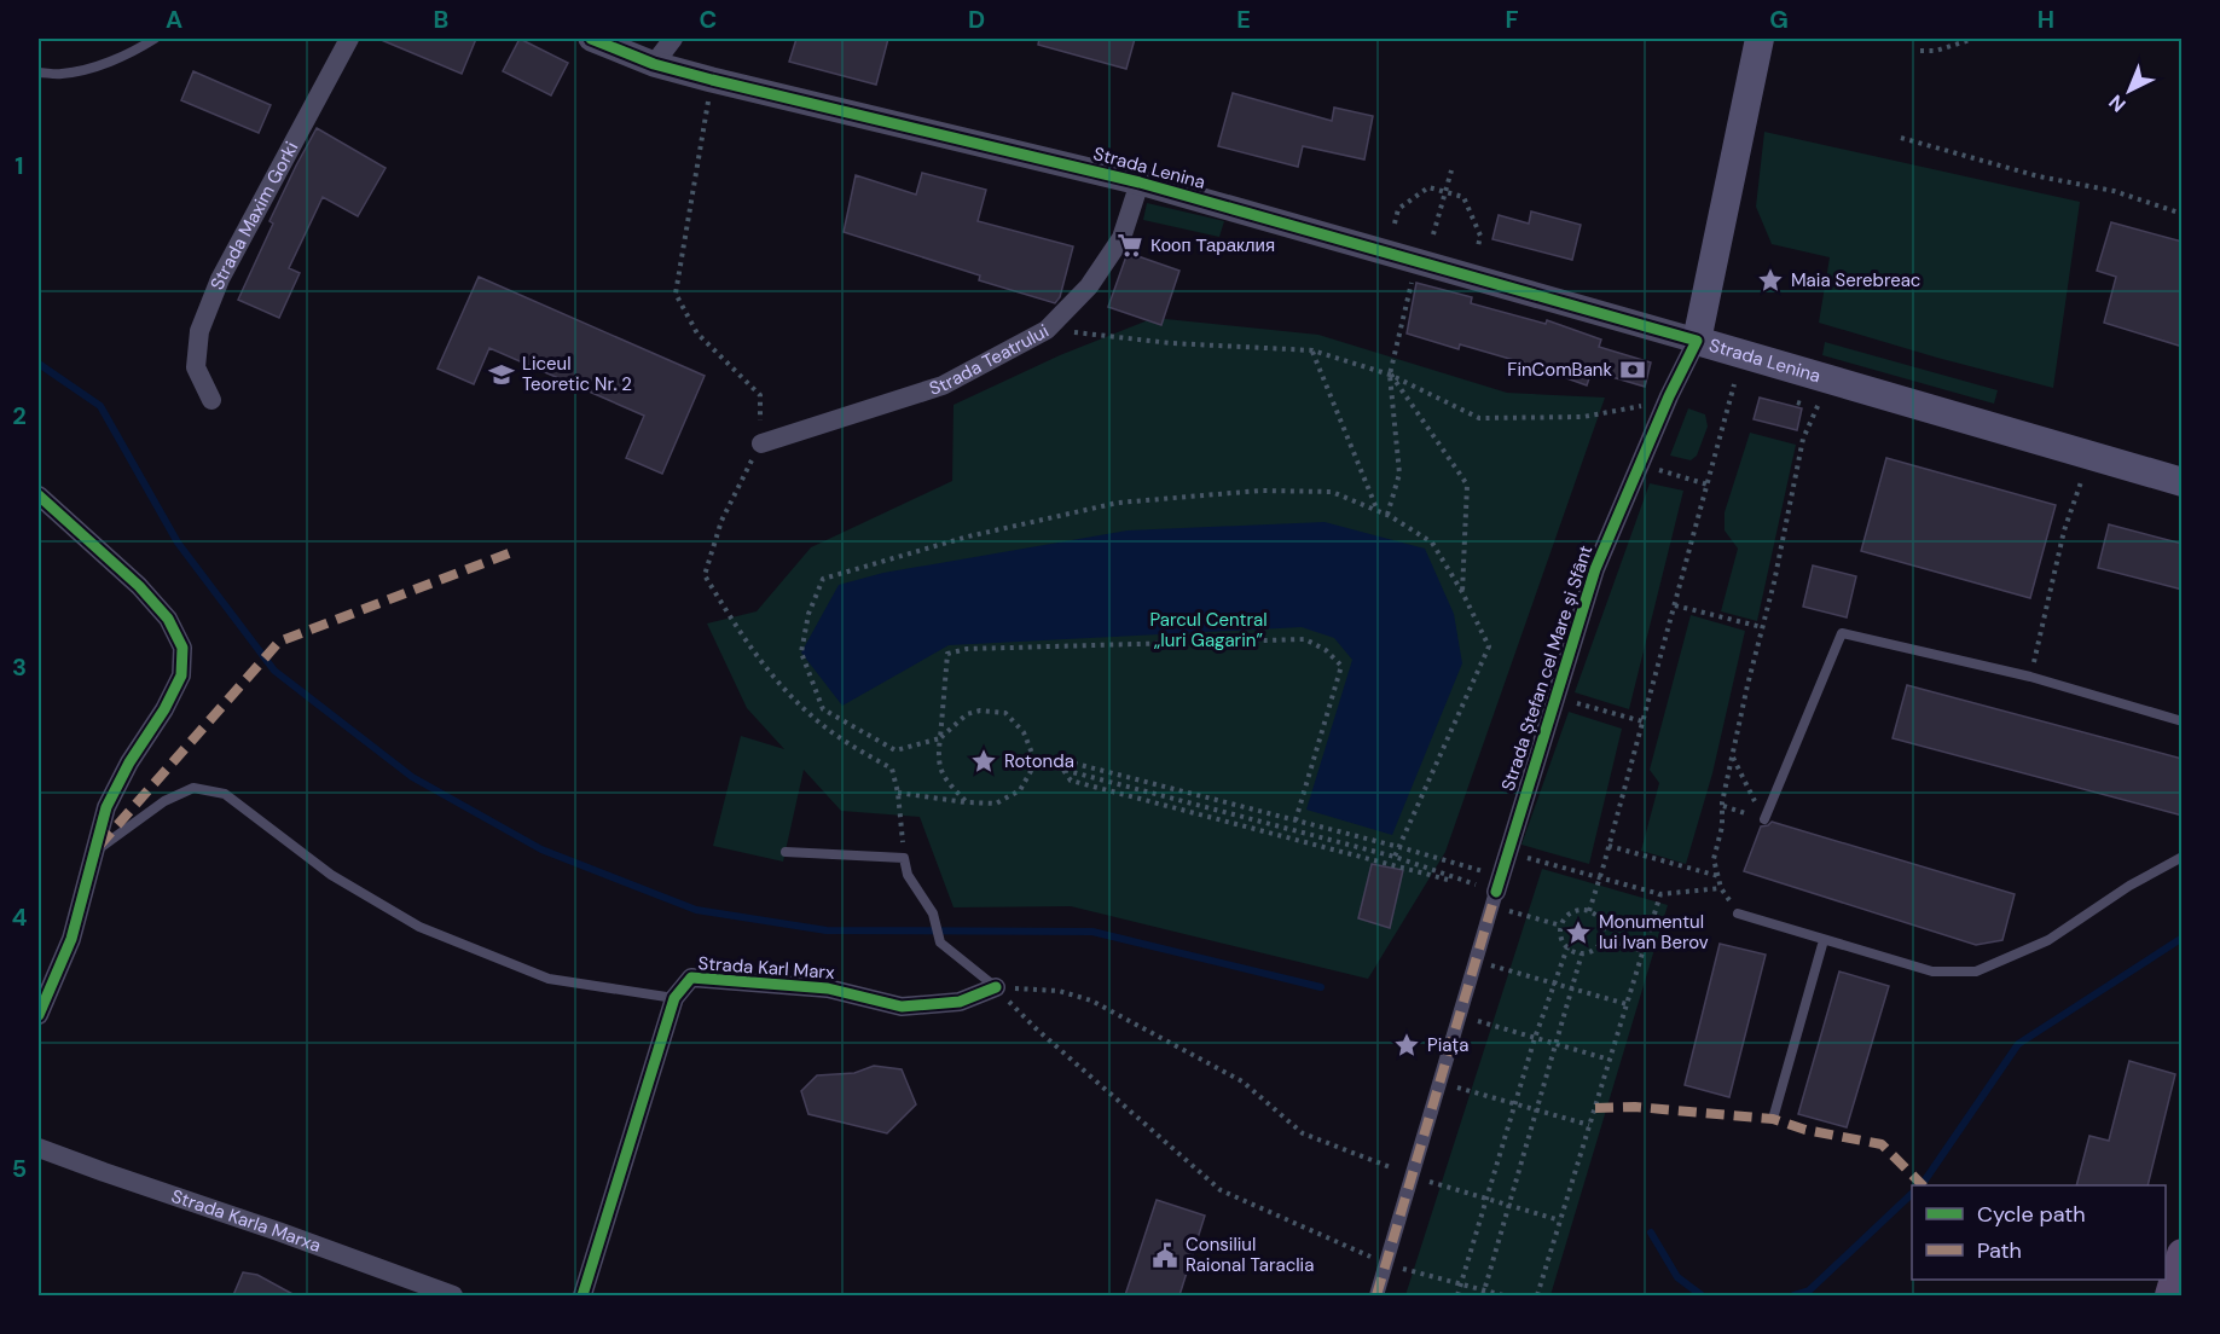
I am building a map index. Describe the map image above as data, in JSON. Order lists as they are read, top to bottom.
{
  "streets": {
    "main road": ["Strada Lenina", "Strada Ștefan cel Mare și Sfânt"],
    "street": [
      "Strada Maxim Gorki",
      "Strada Teatrului",
      "Strada Karl Marx",
      "Strada Karla Marxa"
    ]
  },
  "crossings": [
    ["Strada Lenina", "Strada Teatrului"],
    ["Strada Lenina", "Strada Ștefan cel Mare și Sfânt"]
  ],
  "parks": ["Parcul Central „Iuri Gagarin”"],
  "places": {
    "supermarket": ["Кооп Тараклия"],
    "place": [
      "Maia Serebreac",
      "Rotonda",
      "Monumentul lui Ivan Berov",
      "Piața"
    ],
    "bank": ["FinComBank"],
    "school or university": ["Liceul Teoretic Nr. 2"],
    "public building": ["Consiliul Raional Taraclia"]
  },
  "legend": ["Cycle path", "Path"],
  "north": "bottom left",
  "grid": {
    "columns": [
      "A",
      "B",
      "C",
      "D",
      "E",
      "F",
      "G",
      "H"
    ],
    "rows": [
      "1",
      "2",
      "3",
      "4",
      "5"
    ]
  }
}
